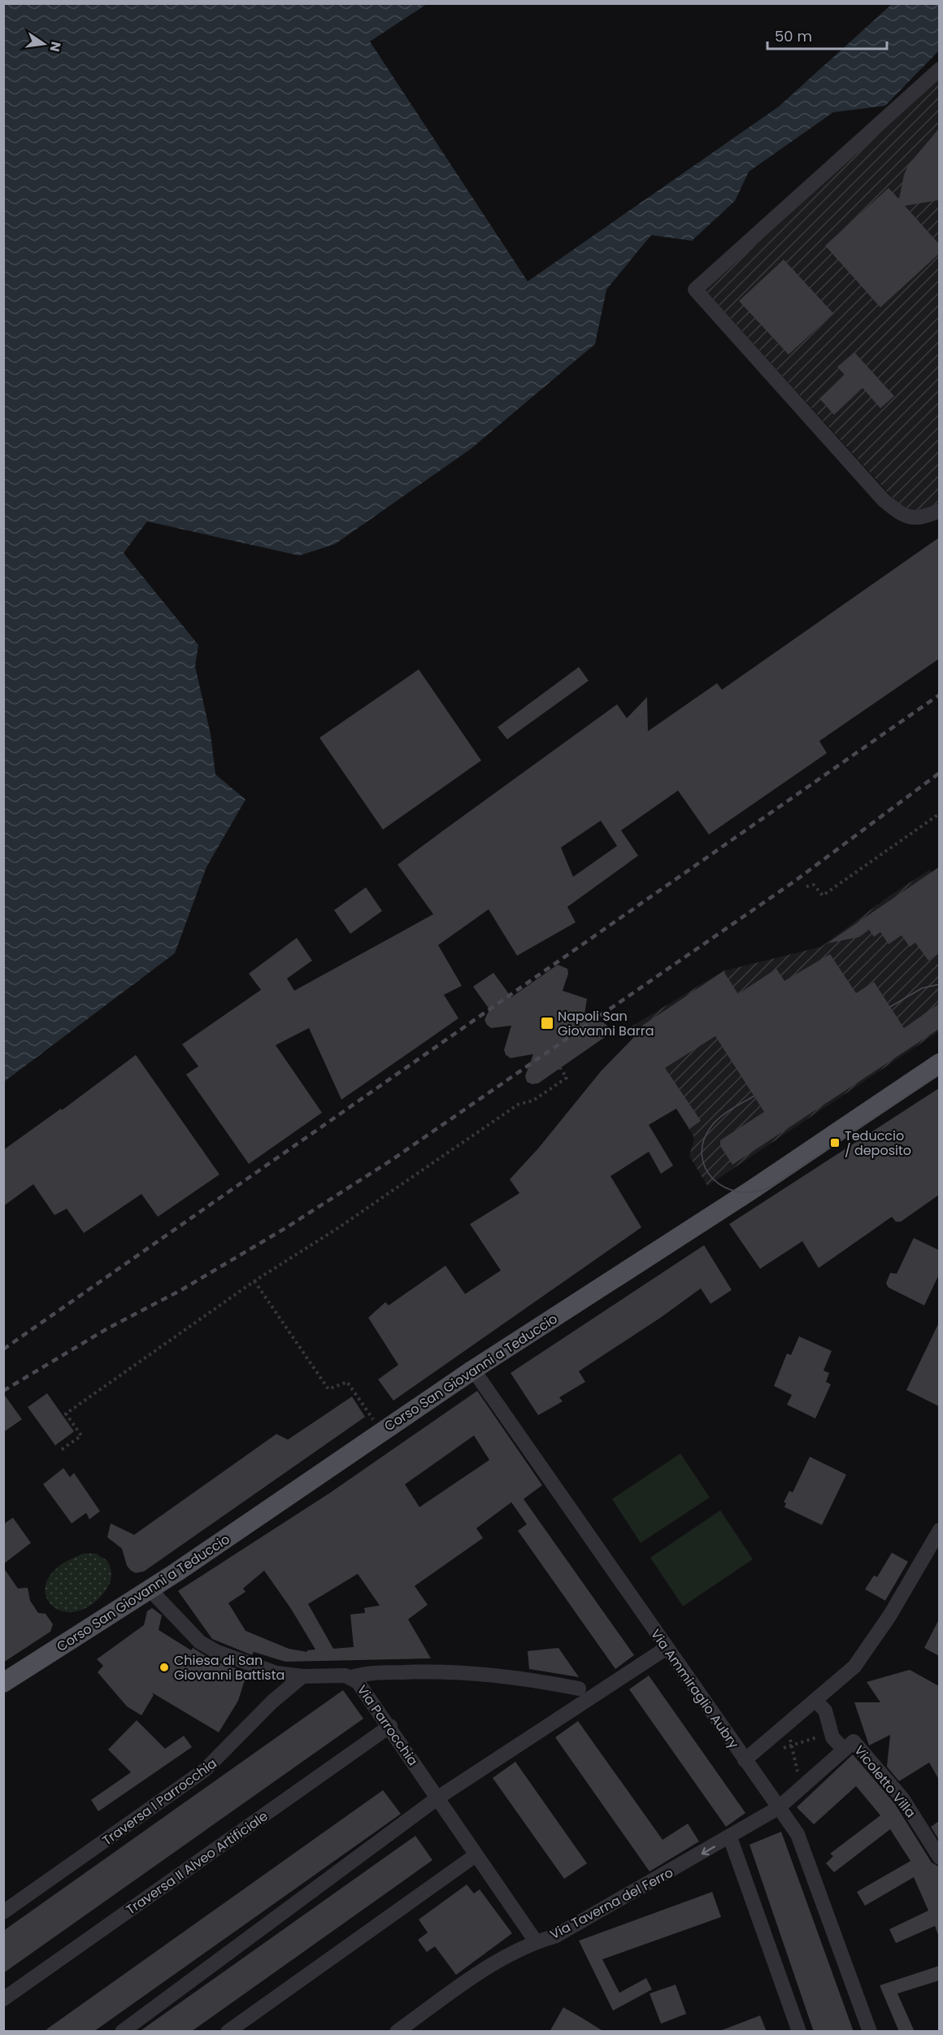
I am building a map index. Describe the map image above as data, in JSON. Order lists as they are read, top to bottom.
{
  "streets": {
    "main road": ["Corso San Giovanni a Teduccio"],
    "street": [
      "Via Ammiraglio Aubry",
      "Via Parrocchia",
      "Vicoletto Villa",
      "Traversa I Parrocchia",
      "Traversa II Alveo Artificiale",
      "Via Taverna del Ferro"
    ]
  },
  "crossings": [
    ["Corso San Giovanni a Teduccio", "Via Ammiraglio Aubry"],
    ["Corso San Giovanni a Teduccio", "Via Parrocchia"],
    ["Via Ammiraglio Aubry", "Vicoletto Villa"],
    ["Via Ammiraglio Aubry", "Via Taverna del Ferro"],
    ["Via Parrocchia", "Traversa I Parrocchia"],
    ["Via Parrocchia", "Traversa II Alveo Artificiale"],
    ["Via Parrocchia", "Via Taverna del Ferro"],
    ["Vicoletto Villa", "Via Taverna del Ferro"]
  ],
  "one_way": ["Via Taverna del Ferro"],
  "places": {
    "transit": ["Napoli San Giovanni Barra", "Teduccio / deposito"],
    "other": ["Chiesa di San Giovanni Battista"]
  },
  "scale_bar": "50 m",
  "north": "right"
}
